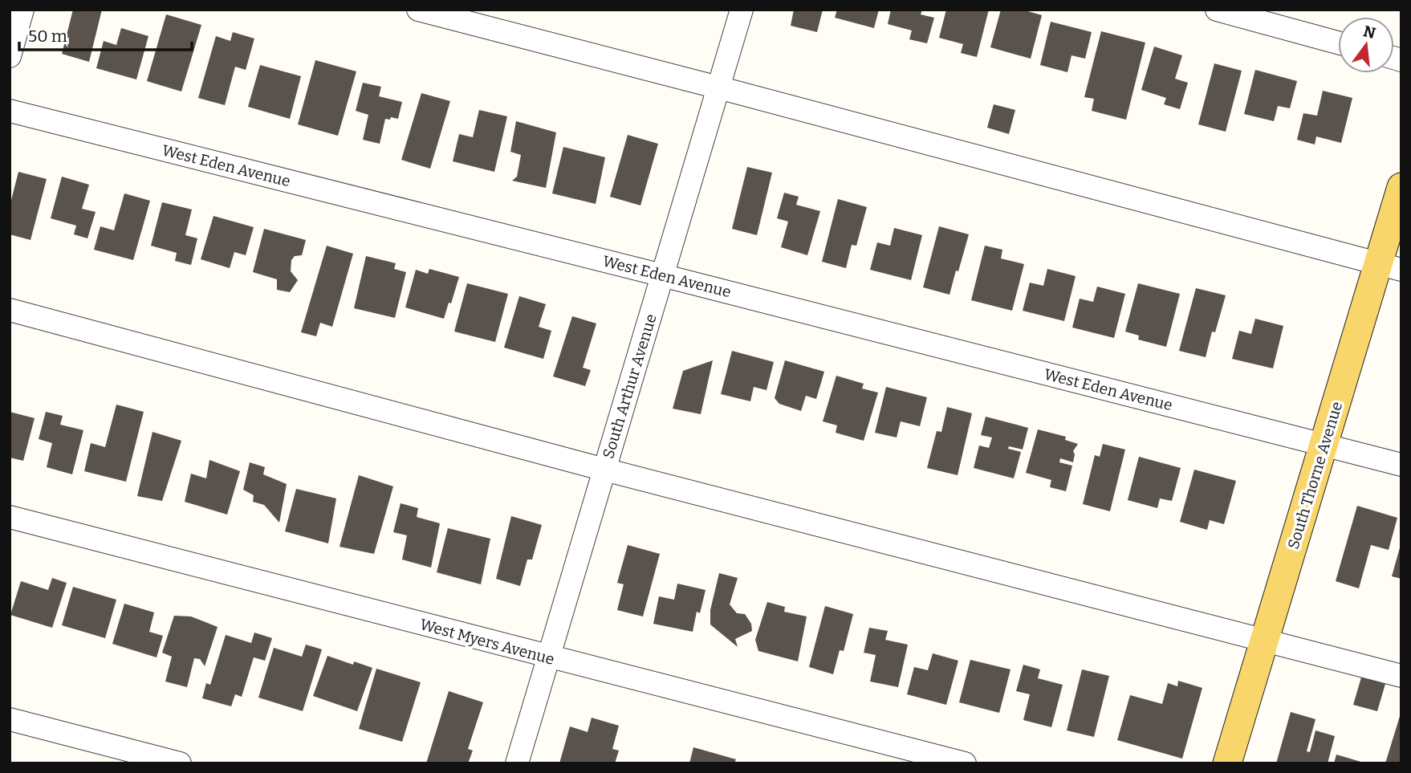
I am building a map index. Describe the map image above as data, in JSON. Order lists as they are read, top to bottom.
{
  "streets": {
    "main road": ["South Thorne Avenue"],
    "street": ["West Eden Avenue", "South Arthur Avenue", "West Myers Avenue"]
  },
  "crossings": [
    ["West Eden Avenue", "South Arthur Avenue"],
    ["West Eden Avenue", "South Thorne Avenue"],
    ["South Arthur Avenue", "West Myers Avenue"]
  ],
  "scale_bar": "50 m",
  "north": "top"
}
